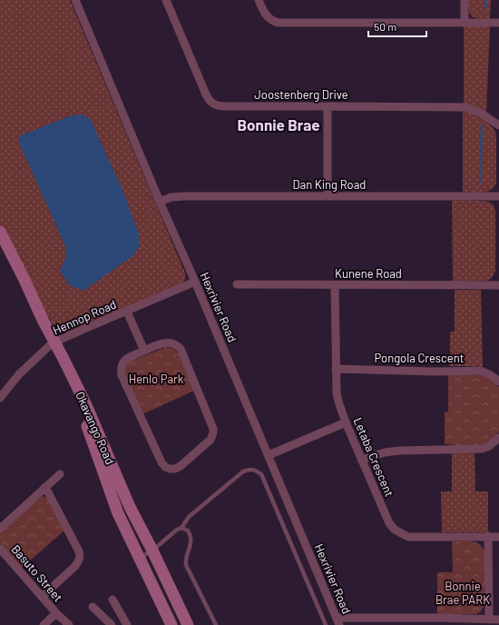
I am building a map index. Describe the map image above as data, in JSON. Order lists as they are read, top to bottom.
{
  "streets": {
    "main road": ["Okavango Road"],
    "street": [
      "Joostenberg Drive",
      "Dan King Road",
      "Kunene Road",
      "Hexrivier Road",
      "Hennop Road",
      "Pongola Crescent",
      "Letaba Crescent",
      "Basuto Street"
    ]
  },
  "crossings": [
    ["Dan King Road", "Hexrivier Road"],
    ["Kunene Road", "Letaba Crescent"],
    ["Hexrivier Road", "Hennop Road"],
    ["Hennop Road", "Okavango Road"],
    ["Pongola Crescent", "Letaba Crescent"]
  ],
  "districts": ["Bonnie Brae"],
  "parks": ["Henlo Park", "Bonnie Brae PARK"],
  "scale_bar": "50 m"
}
